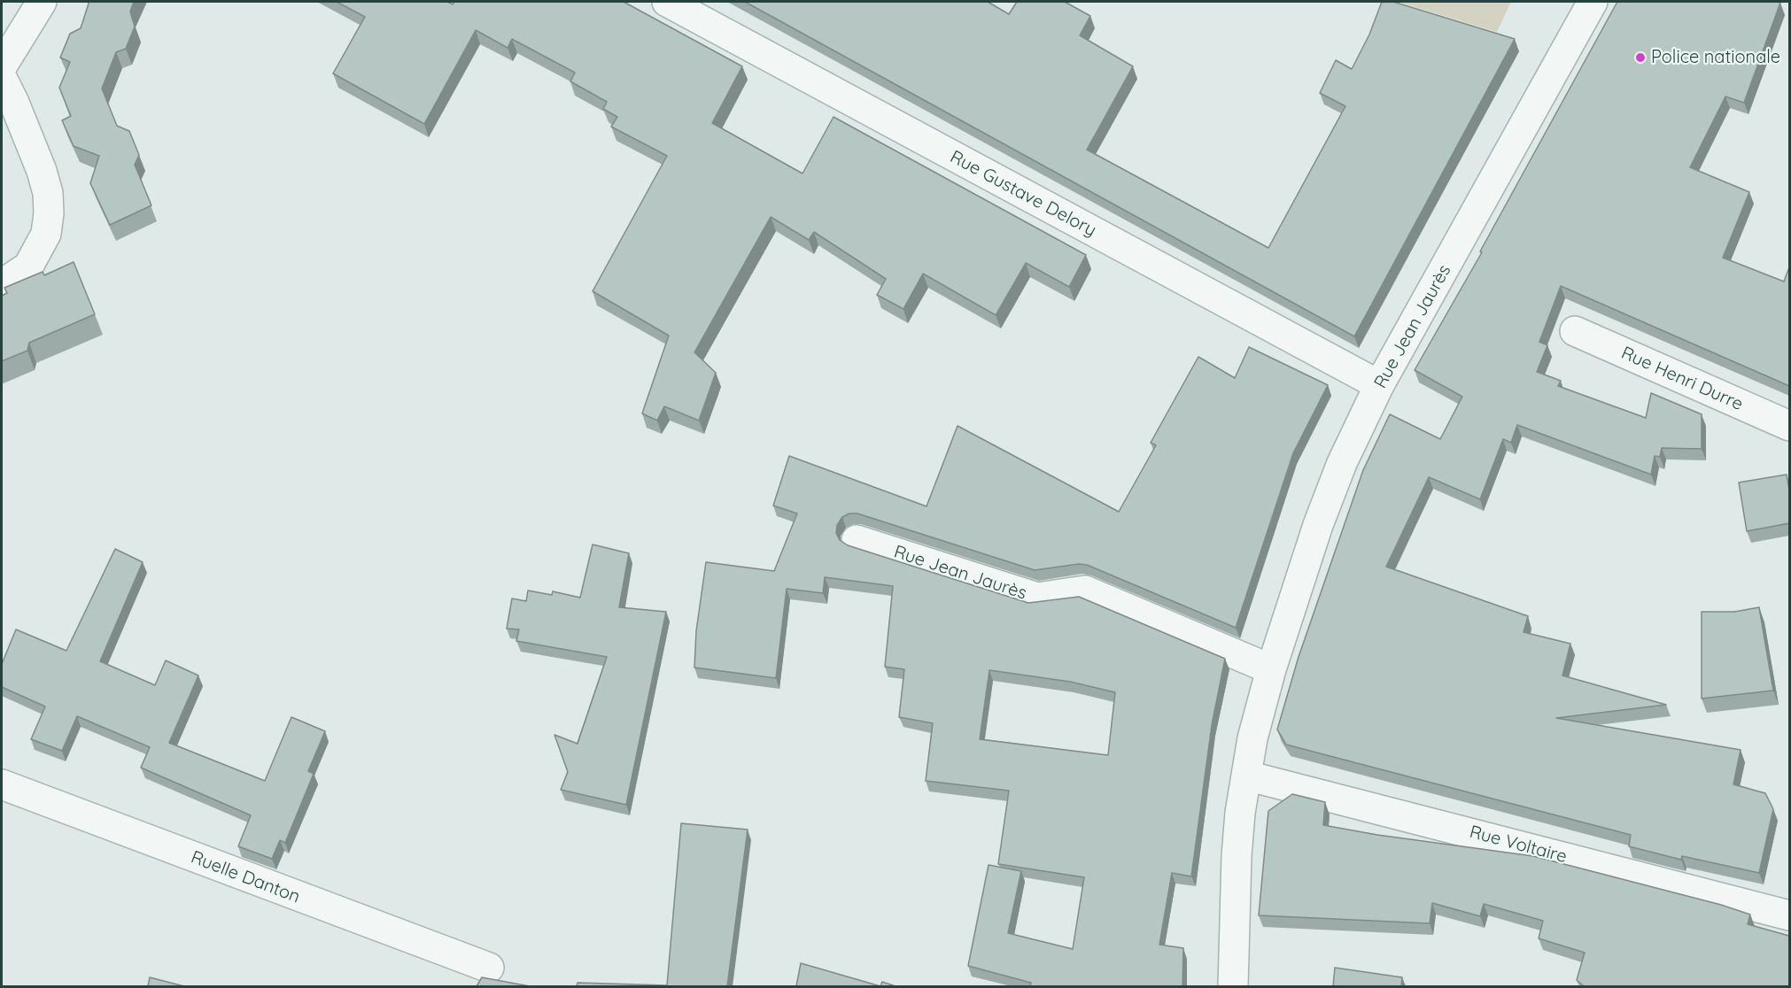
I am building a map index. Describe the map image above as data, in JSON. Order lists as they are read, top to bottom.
{
  "streets": {
    "street": [
      "Rue Gustave Delory",
      "Rue Jean Jaurès",
      "Rue Henri Durre",
      "Rue Voltaire",
      "Ruelle Danton"
    ]
  },
  "crossings": [
    ["Rue Gustave Delory", "Rue Jean Jaurès"],
    ["Rue Jean Jaurès", "Rue Voltaire"]
  ],
  "places": ["Police nationale"]
}
